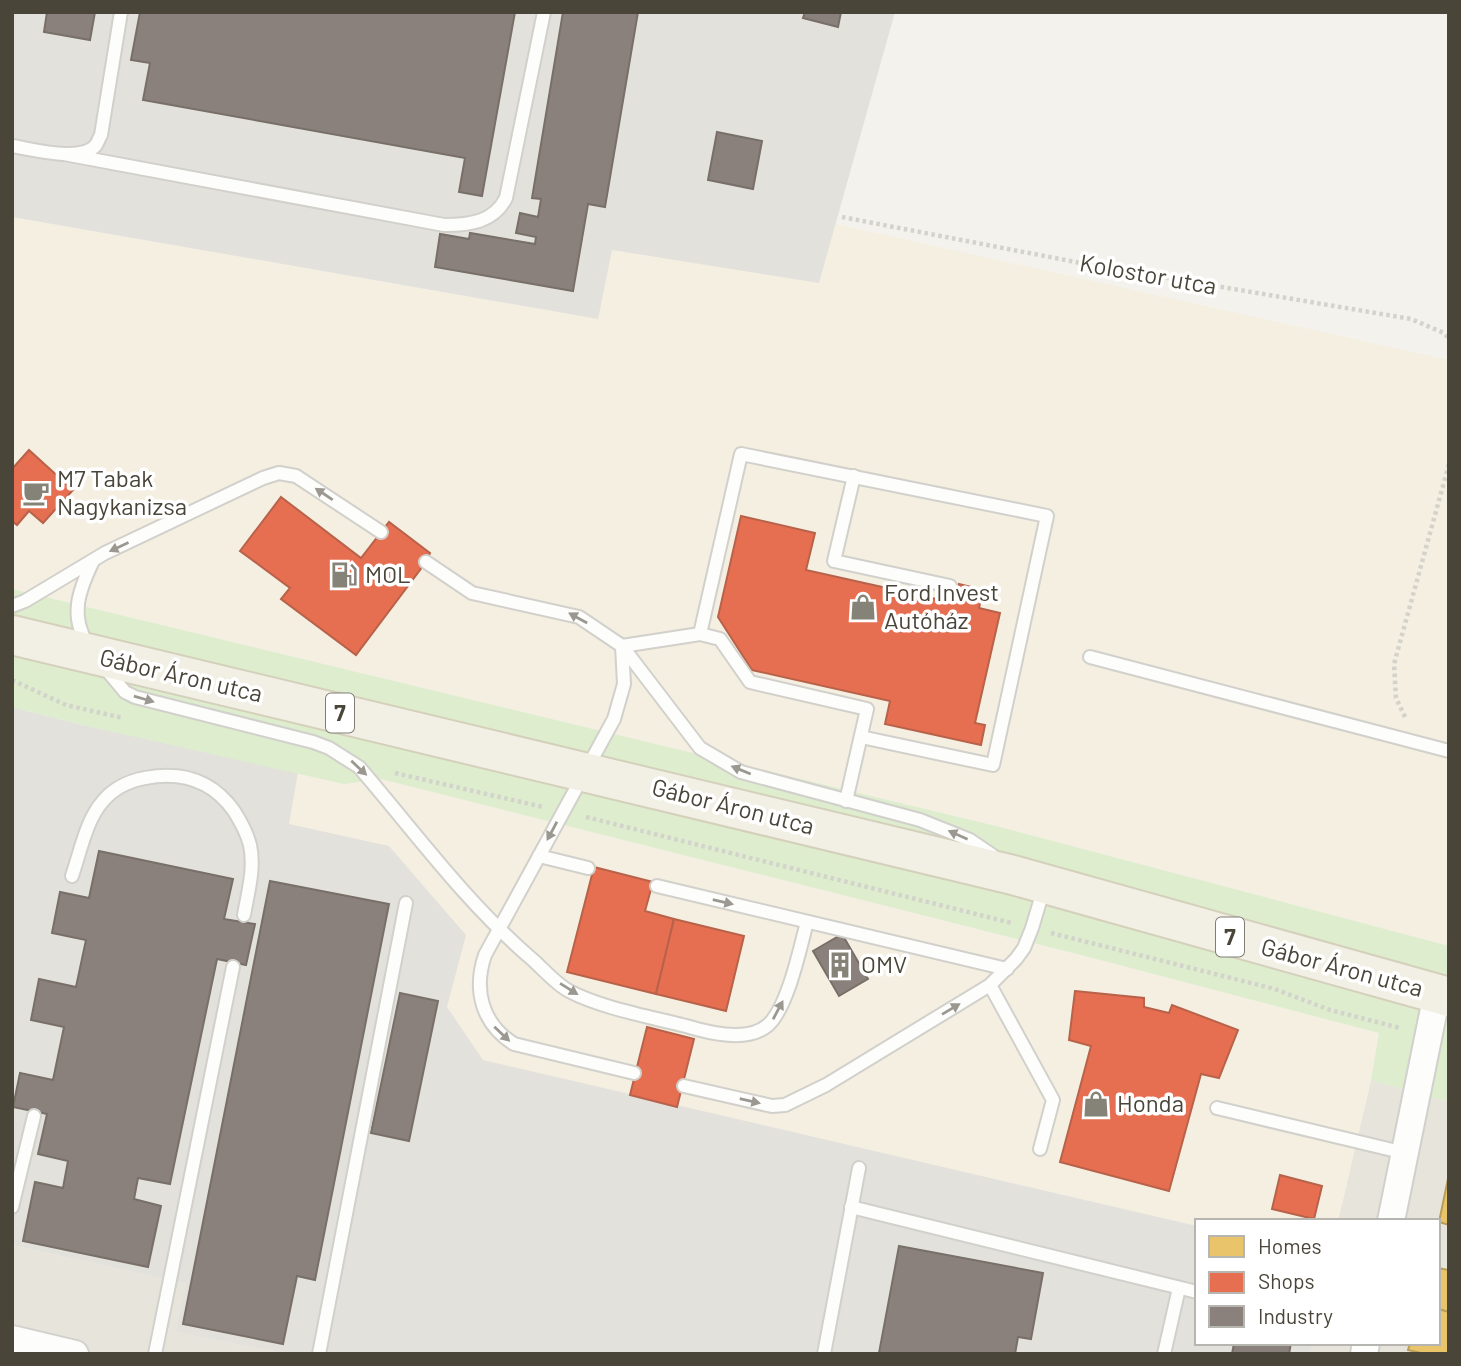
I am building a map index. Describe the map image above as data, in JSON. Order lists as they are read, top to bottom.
{
  "streets": {
    "main road": ["Gábor Áron utca", "7"],
    "path": ["Kolostor utca"]
  },
  "places": {
    "cafe": ["M7 Tabak Nagykanizsa"],
    "fuel station": ["MOL"],
    "shop": ["Ford Invest Autóház", "Honda"],
    "building": ["OMV"]
  },
  "legend": ["Homes", "Shops", "Industry"]
}
